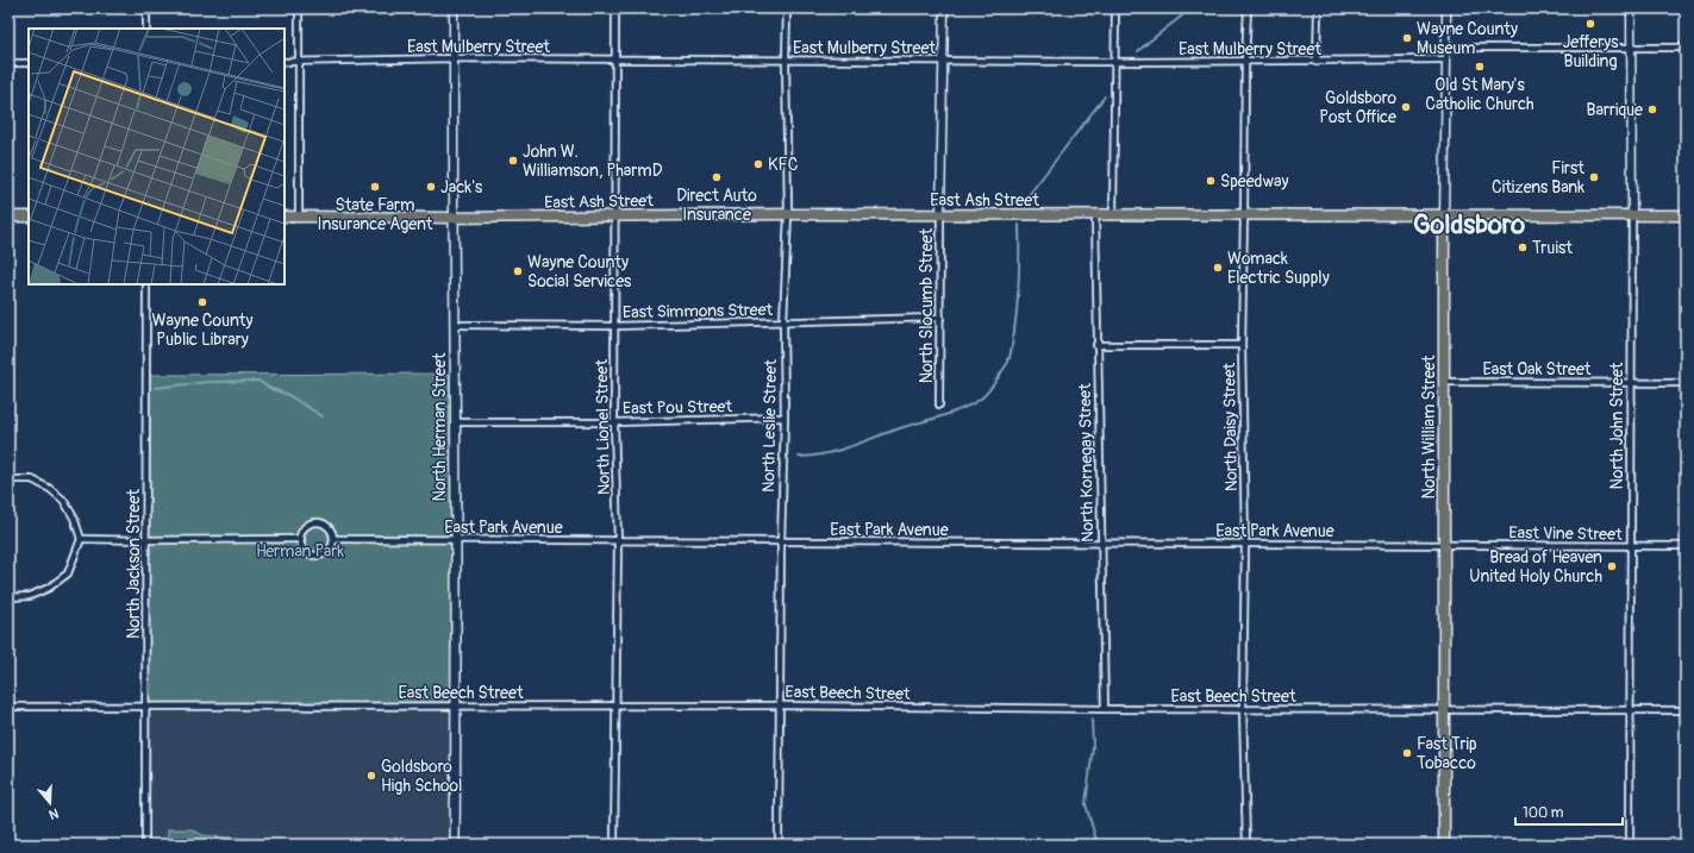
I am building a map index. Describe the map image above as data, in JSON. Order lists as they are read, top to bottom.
{
  "streets": {
    "main road": ["East Ash Street", "North Herman Street", "North William Street"],
    "street": [
      "East Mulberry Street",
      "North Slocumb Street",
      "East Simmons Street",
      "East Oak Street",
      "East Pou Street",
      "North Leslie Street",
      "North John Street",
      "North Lionel Street",
      "North Daisy Street",
      "North Kornegay Street",
      "East Park Avenue",
      "East Vine Street",
      "North Jackson Street",
      "East Beech Street"
    ]
  },
  "crossings": [
    ["East Mulberry Street", "North Slocumb Street"],
    ["East Mulberry Street", "North Leslie Street"],
    ["East Mulberry Street", "North Herman Street"],
    ["East Mulberry Street", "North Lionel Street"],
    ["East Mulberry Street", "North Daisy Street"],
    ["East Mulberry Street", "North William Street"],
    ["East Ash Street", "North Slocumb Street"],
    ["East Ash Street", "North Leslie Street"],
    ["East Ash Street", "North John Street"],
    ["East Ash Street", "North Herman Street"],
    ["East Ash Street", "North Lionel Street"],
    ["East Ash Street", "North Daisy Street"],
    ["East Ash Street", "North William Street"],
    ["East Ash Street", "North Kornegay Street"],
    ["North Slocumb Street", "East Simmons Street"],
    ["East Simmons Street", "North Leslie Street"],
    ["East Simmons Street", "North Herman Street"],
    ["East Simmons Street", "North Lionel Street"],
    ["East Oak Street", "North John Street"],
    ["East Oak Street", "North William Street"],
    ["East Pou Street", "North Leslie Street"],
    ["East Pou Street", "North Herman Street"],
    ["East Pou Street", "North Lionel Street"],
    ["North Leslie Street", "East Park Avenue"],
    ["North Leslie Street", "East Beech Street"],
    ["North John Street", "East Vine Street"],
    ["North John Street", "East Beech Street"],
    ["North Herman Street", "East Park Avenue"],
    ["North Herman Street", "East Beech Street"],
    ["North Lionel Street", "East Park Avenue"],
    ["North Lionel Street", "East Beech Street"],
    ["North Daisy Street", "East Park Avenue"],
    ["North Daisy Street", "East Beech Street"],
    ["North William Street", "East Park Avenue"],
    ["North William Street", "East Vine Street"],
    ["North William Street", "East Beech Street"],
    ["North Kornegay Street", "East Park Avenue"],
    ["North Kornegay Street", "East Beech Street"],
    ["East Park Avenue", "East Vine Street"],
    ["North Jackson Street", "East Beech Street"]
  ],
  "districts": ["Goldsboro"],
  "parks": ["Herman Park"],
  "places": [
    "Jefferys Building",
    "Wayne County Museum",
    "Old St Mary's Catholic Church",
    "Goldsboro Post Office",
    "Barrique",
    "John W. Williamson, PharmD",
    "KFC",
    "Direct Auto Insurance",
    "First Citizens Bank",
    "Speedway",
    "State Farm Insurance Agent",
    "Jack's",
    "Truist",
    "Womack Electric Supply",
    "Wayne County Social Services",
    "Wayne County Public Library",
    "Bread of Heaven United Holy Church",
    "Fast Trip Tobacco",
    "Goldsboro High School"
  ],
  "scale_bar": "100 m",
  "north": "bottom"
}
